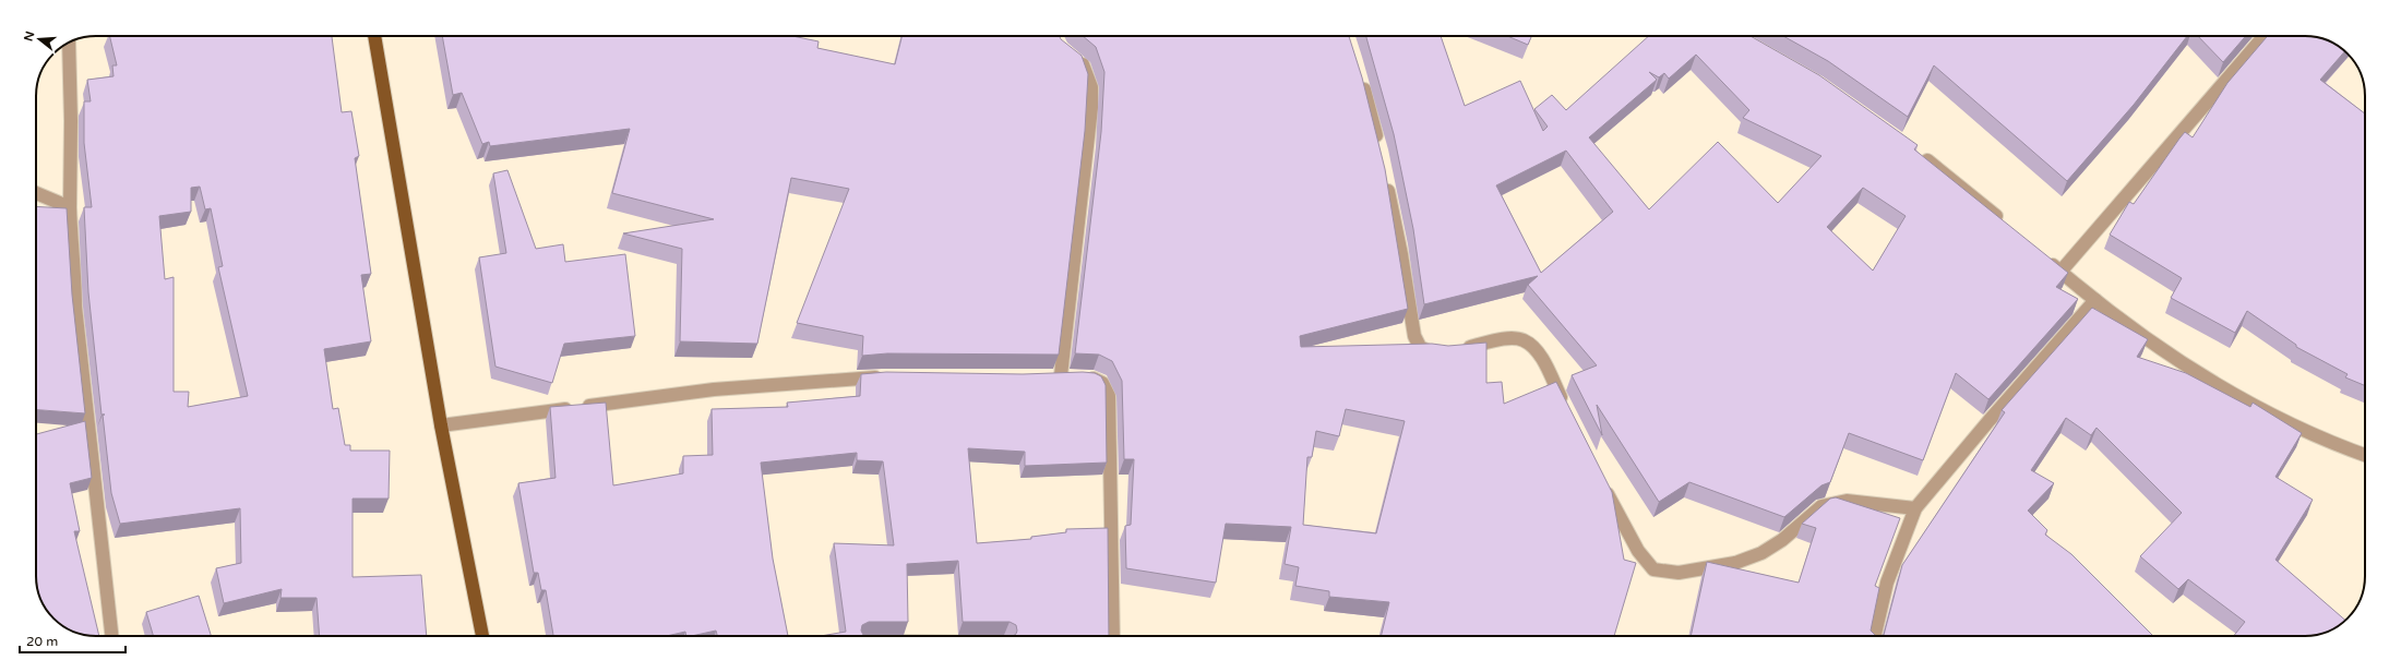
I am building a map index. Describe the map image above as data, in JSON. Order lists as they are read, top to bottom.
{
  "scale_bar": "20 m",
  "north": "left"
}
